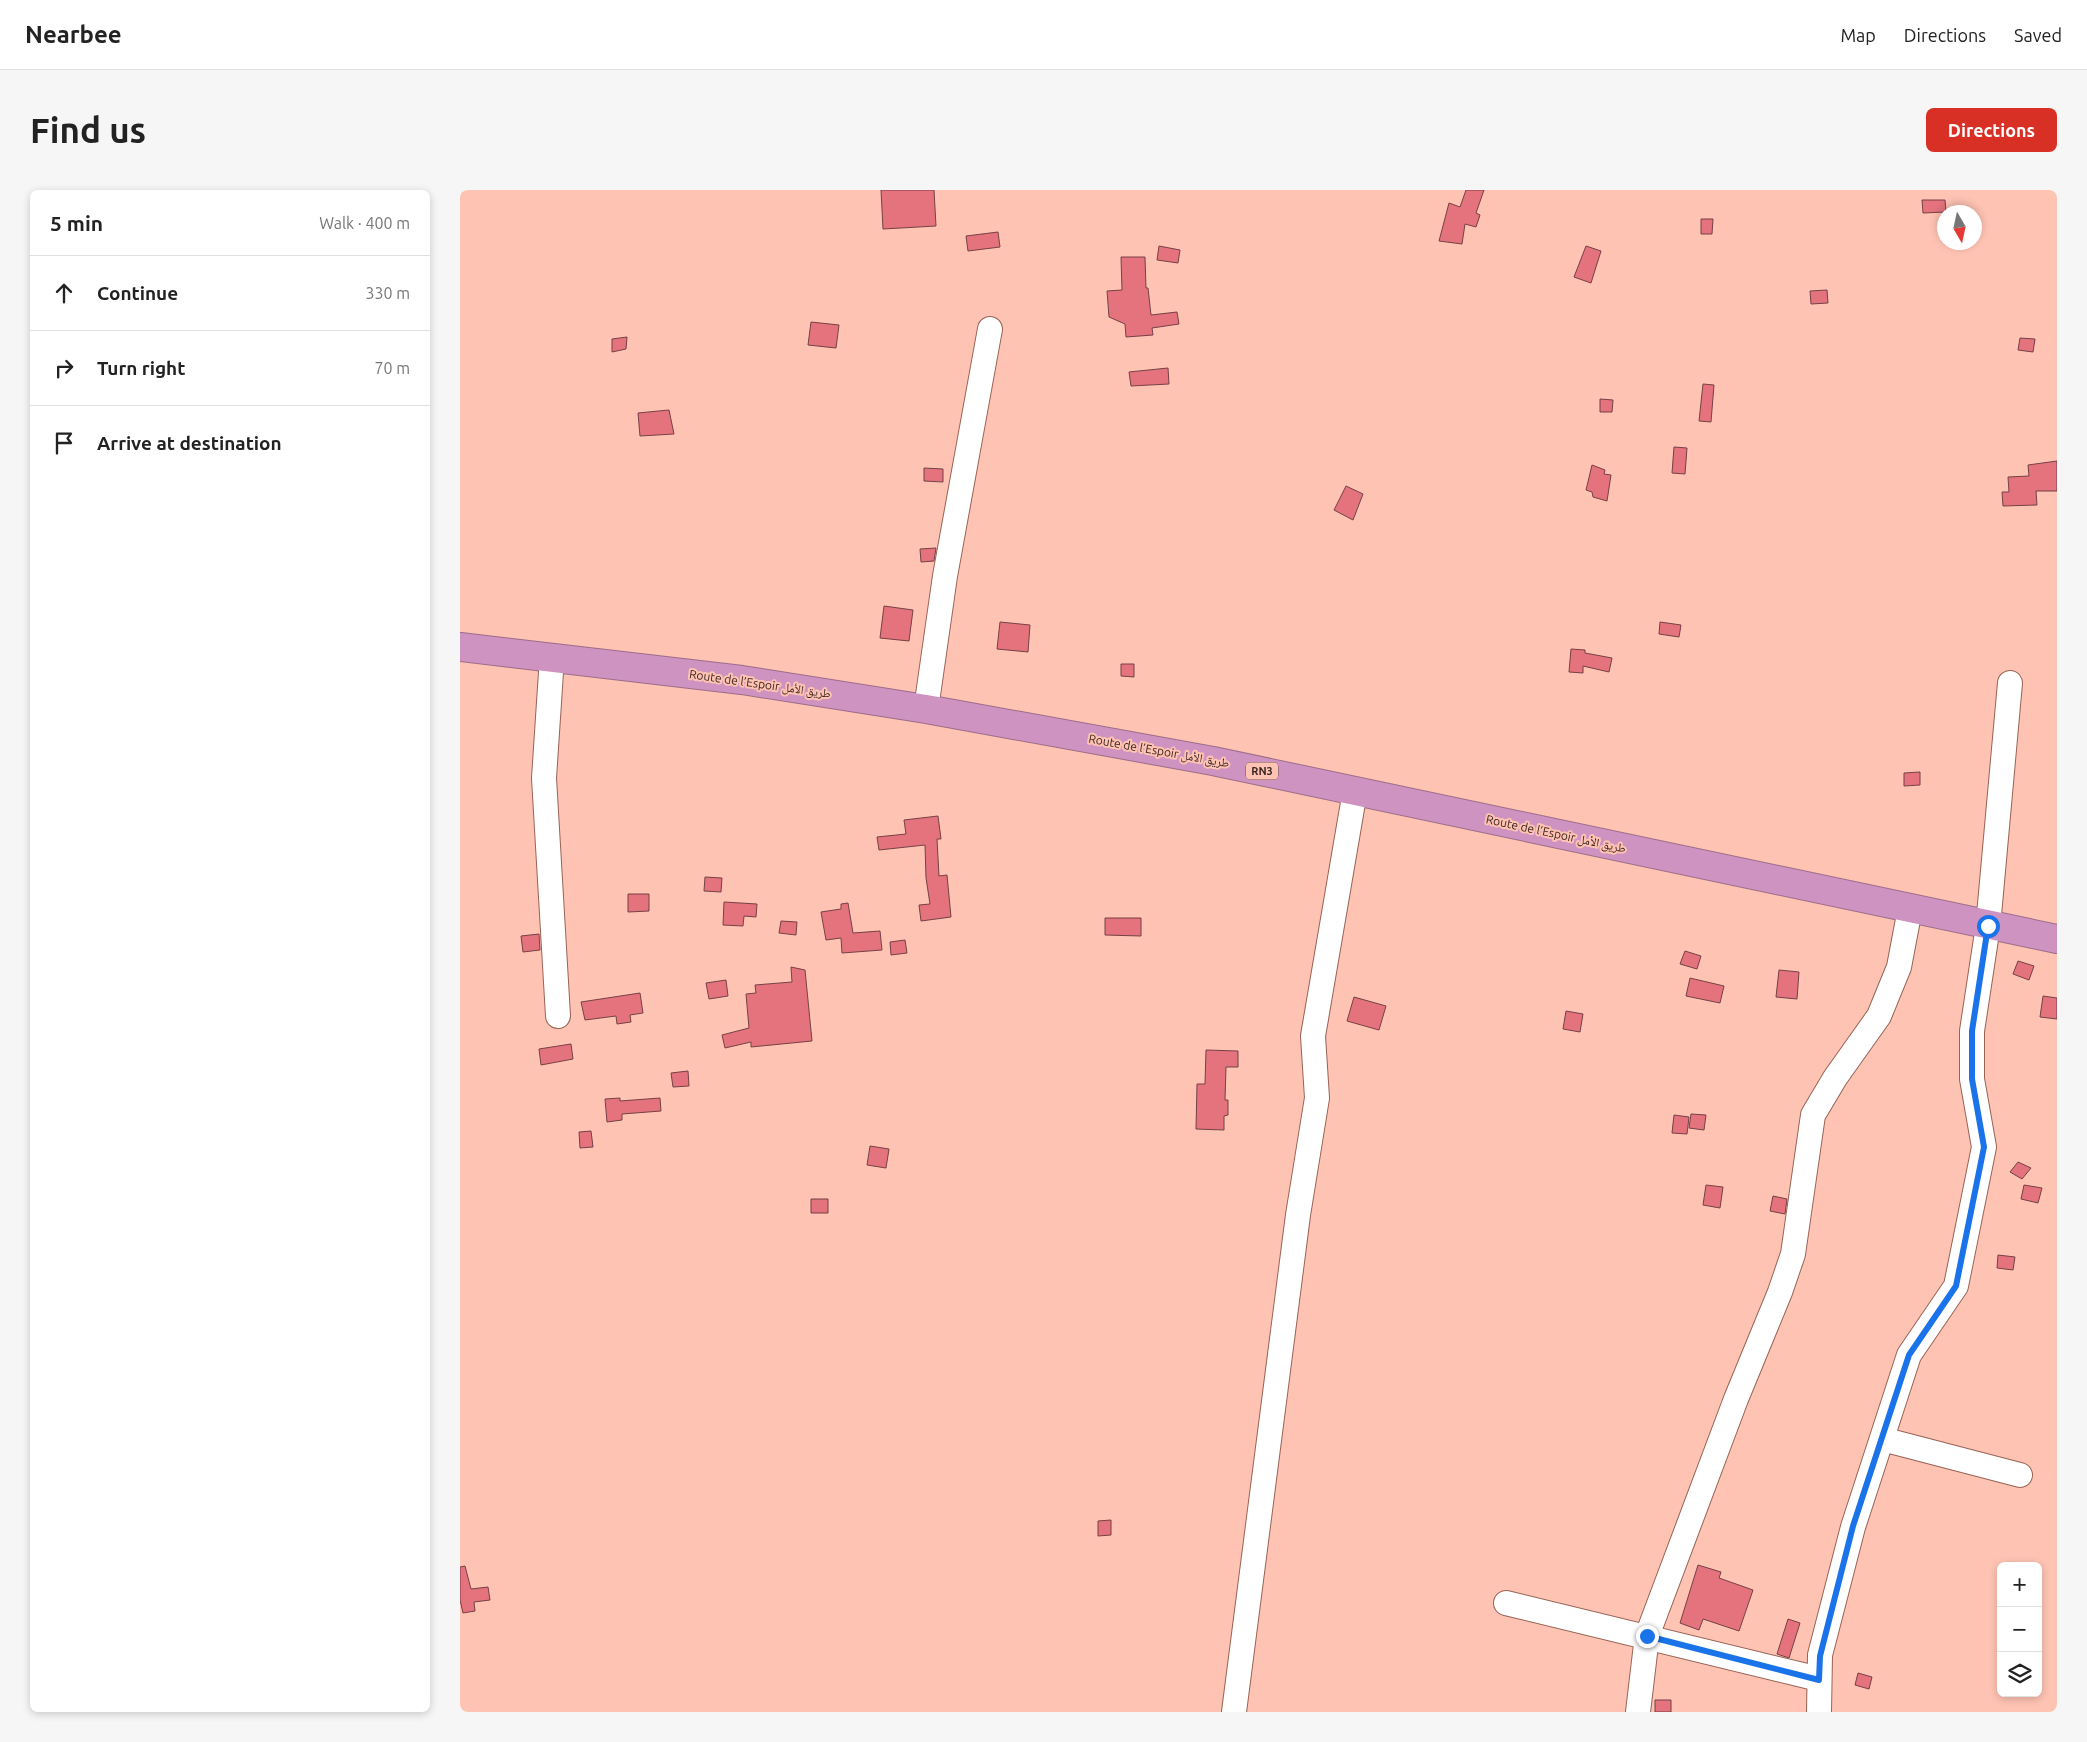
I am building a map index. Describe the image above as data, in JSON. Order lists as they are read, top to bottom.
{
  "streets": {
    "highway": ["Route de l’Espoir طريق الأمل", "RN3"]
  },
  "north": "bottom",
  "page": {
    "header": "Nearbee",
    "nav": ["Map", "Directions", "Saved"],
    "buttons": "Directions",
    "title": "Find us",
    "heading": ["5 min", "Walk · 400 m"],
    "list": [
      ["Continue", "330 m"],
      ["Turn right", "70 m"],
      "Arrive at destination"
    ],
    "map_buttons": ["+", "−"]
  }
}
